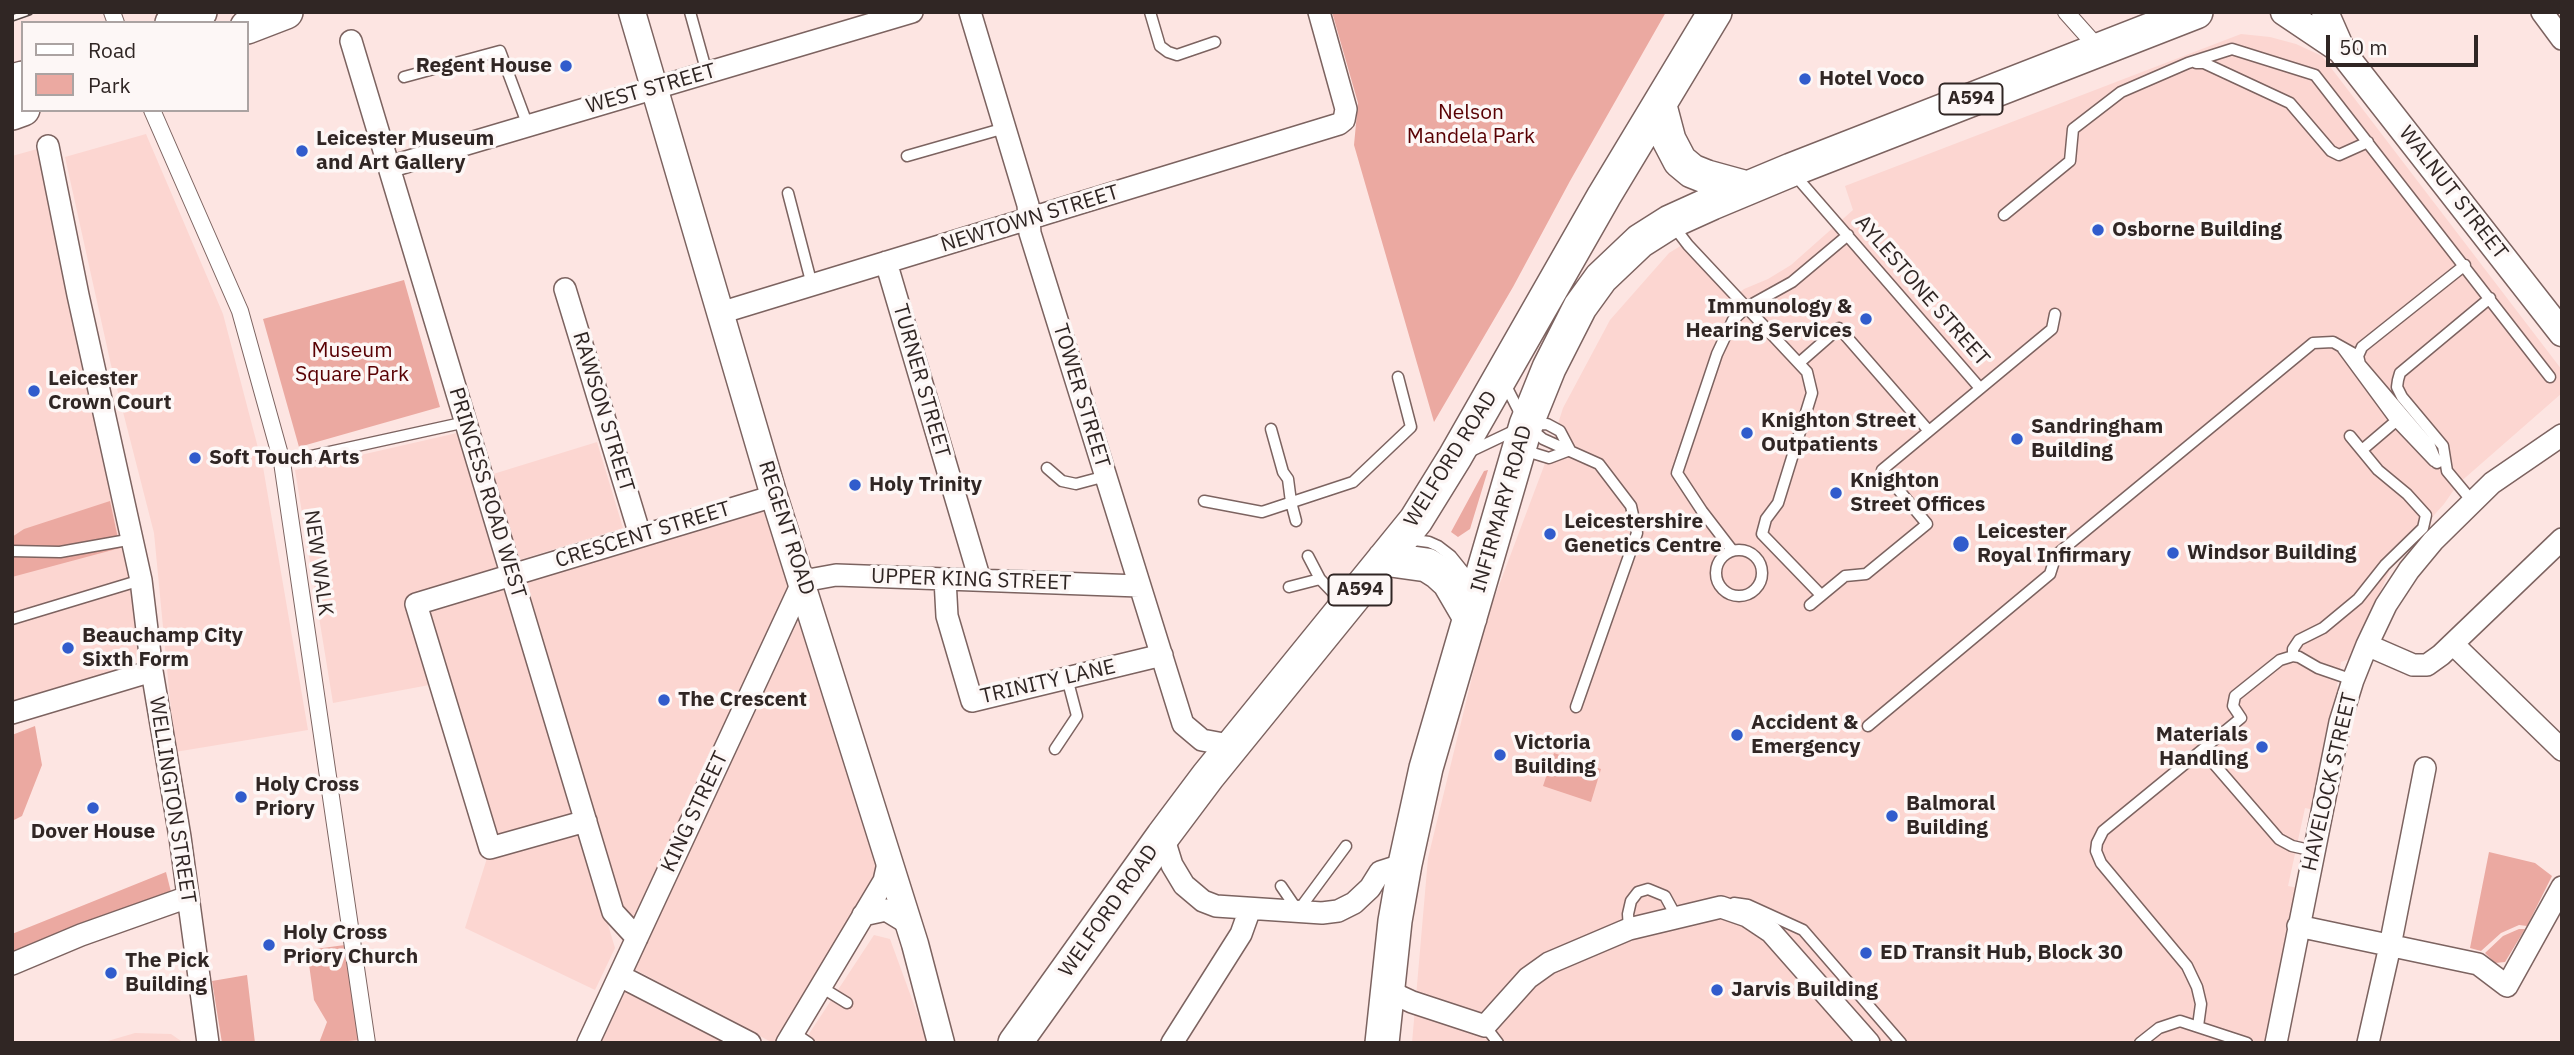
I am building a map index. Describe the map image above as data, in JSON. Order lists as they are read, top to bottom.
{
  "streets": {
    "main road": ["A594", "WELFORD ROAD", "INFIRMARY ROAD"],
    "street": [
      "WEST STREET",
      "WALNUT STREET",
      "NEWTOWN STREET",
      "TURNER STREET",
      "TOWER STREET",
      "RAWSON STREET",
      "PRINCESS ROAD WEST",
      "REGENT ROAD",
      "CRESCENT STREET",
      "NEW WALK",
      "UPPER KING STREET",
      "TRINITY LANE",
      "HAVELOCK STREET",
      "WELLINGTON STREET",
      "KING STREET"
    ],
    "lane": ["AYLESTONE STREET"]
  },
  "crossings": [
    ["WEST STREET", "PRINCESS ROAD WEST"],
    ["WEST STREET", "REGENT ROAD"],
    ["A594", "AYLESTONE STREET"],
    ["A594", "WELFORD ROAD"],
    ["A594", "INFIRMARY ROAD"],
    ["NEWTOWN STREET", "TURNER STREET"],
    ["NEWTOWN STREET", "TOWER STREET"],
    ["NEWTOWN STREET", "REGENT ROAD"],
    ["TURNER STREET", "UPPER KING STREET"],
    ["TOWER STREET", "WELFORD ROAD"],
    ["TOWER STREET", "UPPER KING STREET"],
    ["TOWER STREET", "TRINITY LANE"],
    ["RAWSON STREET", "CRESCENT STREET"],
    ["PRINCESS ROAD WEST", "CRESCENT STREET"],
    ["PRINCESS ROAD WEST", "KING STREET"],
    ["REGENT ROAD", "CRESCENT STREET"],
    ["REGENT ROAD", "UPPER KING STREET"],
    ["REGENT ROAD", "KING STREET"],
    ["UPPER KING STREET", "TRINITY LANE"],
    ["UPPER KING STREET", "KING STREET"]
  ],
  "parks": ["Nelson Mandela Park", "Museum Square Park"],
  "places": [
    "Regent House",
    "Hotel Voco",
    "Leicester Museum and Art Gallery",
    "Osborne Building",
    "Immunology & Hearing Services",
    "Leicester Crown Court",
    "Knighton Street Outpatients",
    "Sandringham Building",
    "Soft Touch Arts",
    "Holy Trinity",
    "Knighton Street Offices",
    "Leicestershire Genetics Centre",
    "Leicester Royal Infirmary",
    "Windsor Building",
    "Beauchamp City Sixth Form",
    "The Crescent",
    "Accident & Emergency",
    "Materials Handling",
    "Victoria Building",
    "Holy Cross Priory",
    "Dover House",
    "Balmoral Building",
    "Holy Cross Priory Church",
    "ED Transit Hub, Block 30",
    "The Pick Building",
    "Jarvis Building"
  ],
  "legend": ["Road", "Park"],
  "scale_bar": "50 m"
}
